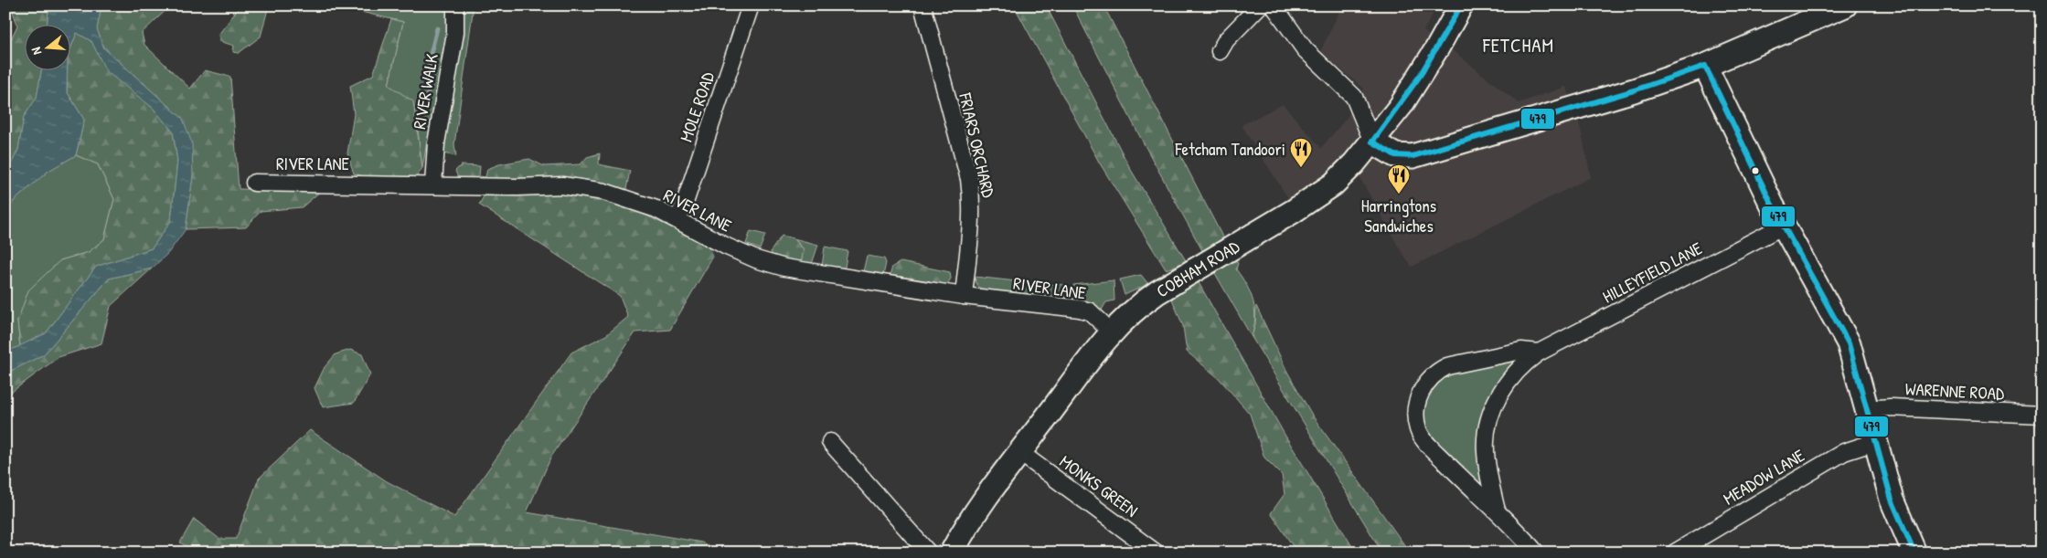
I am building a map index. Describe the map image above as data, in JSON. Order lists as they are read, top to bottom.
{
  "streets": {
    "street": [
      "RIVER WALK",
      "MOLE ROAD",
      "FRIARS ORCHARD",
      "RIVER LANE",
      "COBHAM ROAD",
      "HILLEYFIELD LANE",
      "WARENNE ROAD",
      "MEADOW LANE",
      "MONKS GREEN"
    ]
  },
  "crossings": [
    ["RIVER WALK", "RIVER LANE"],
    ["MOLE ROAD", "RIVER LANE"],
    ["FRIARS ORCHARD", "RIVER LANE"],
    ["RIVER LANE", "COBHAM ROAD"],
    ["COBHAM ROAD", "MONKS GREEN"]
  ],
  "districts": ["FETCHAM"],
  "places": {
    "restaurant": ["Fetcham Tandoori", "Harringtons Sandwiches"]
  },
  "lines": ["transit line 479"],
  "north": "left"
}
